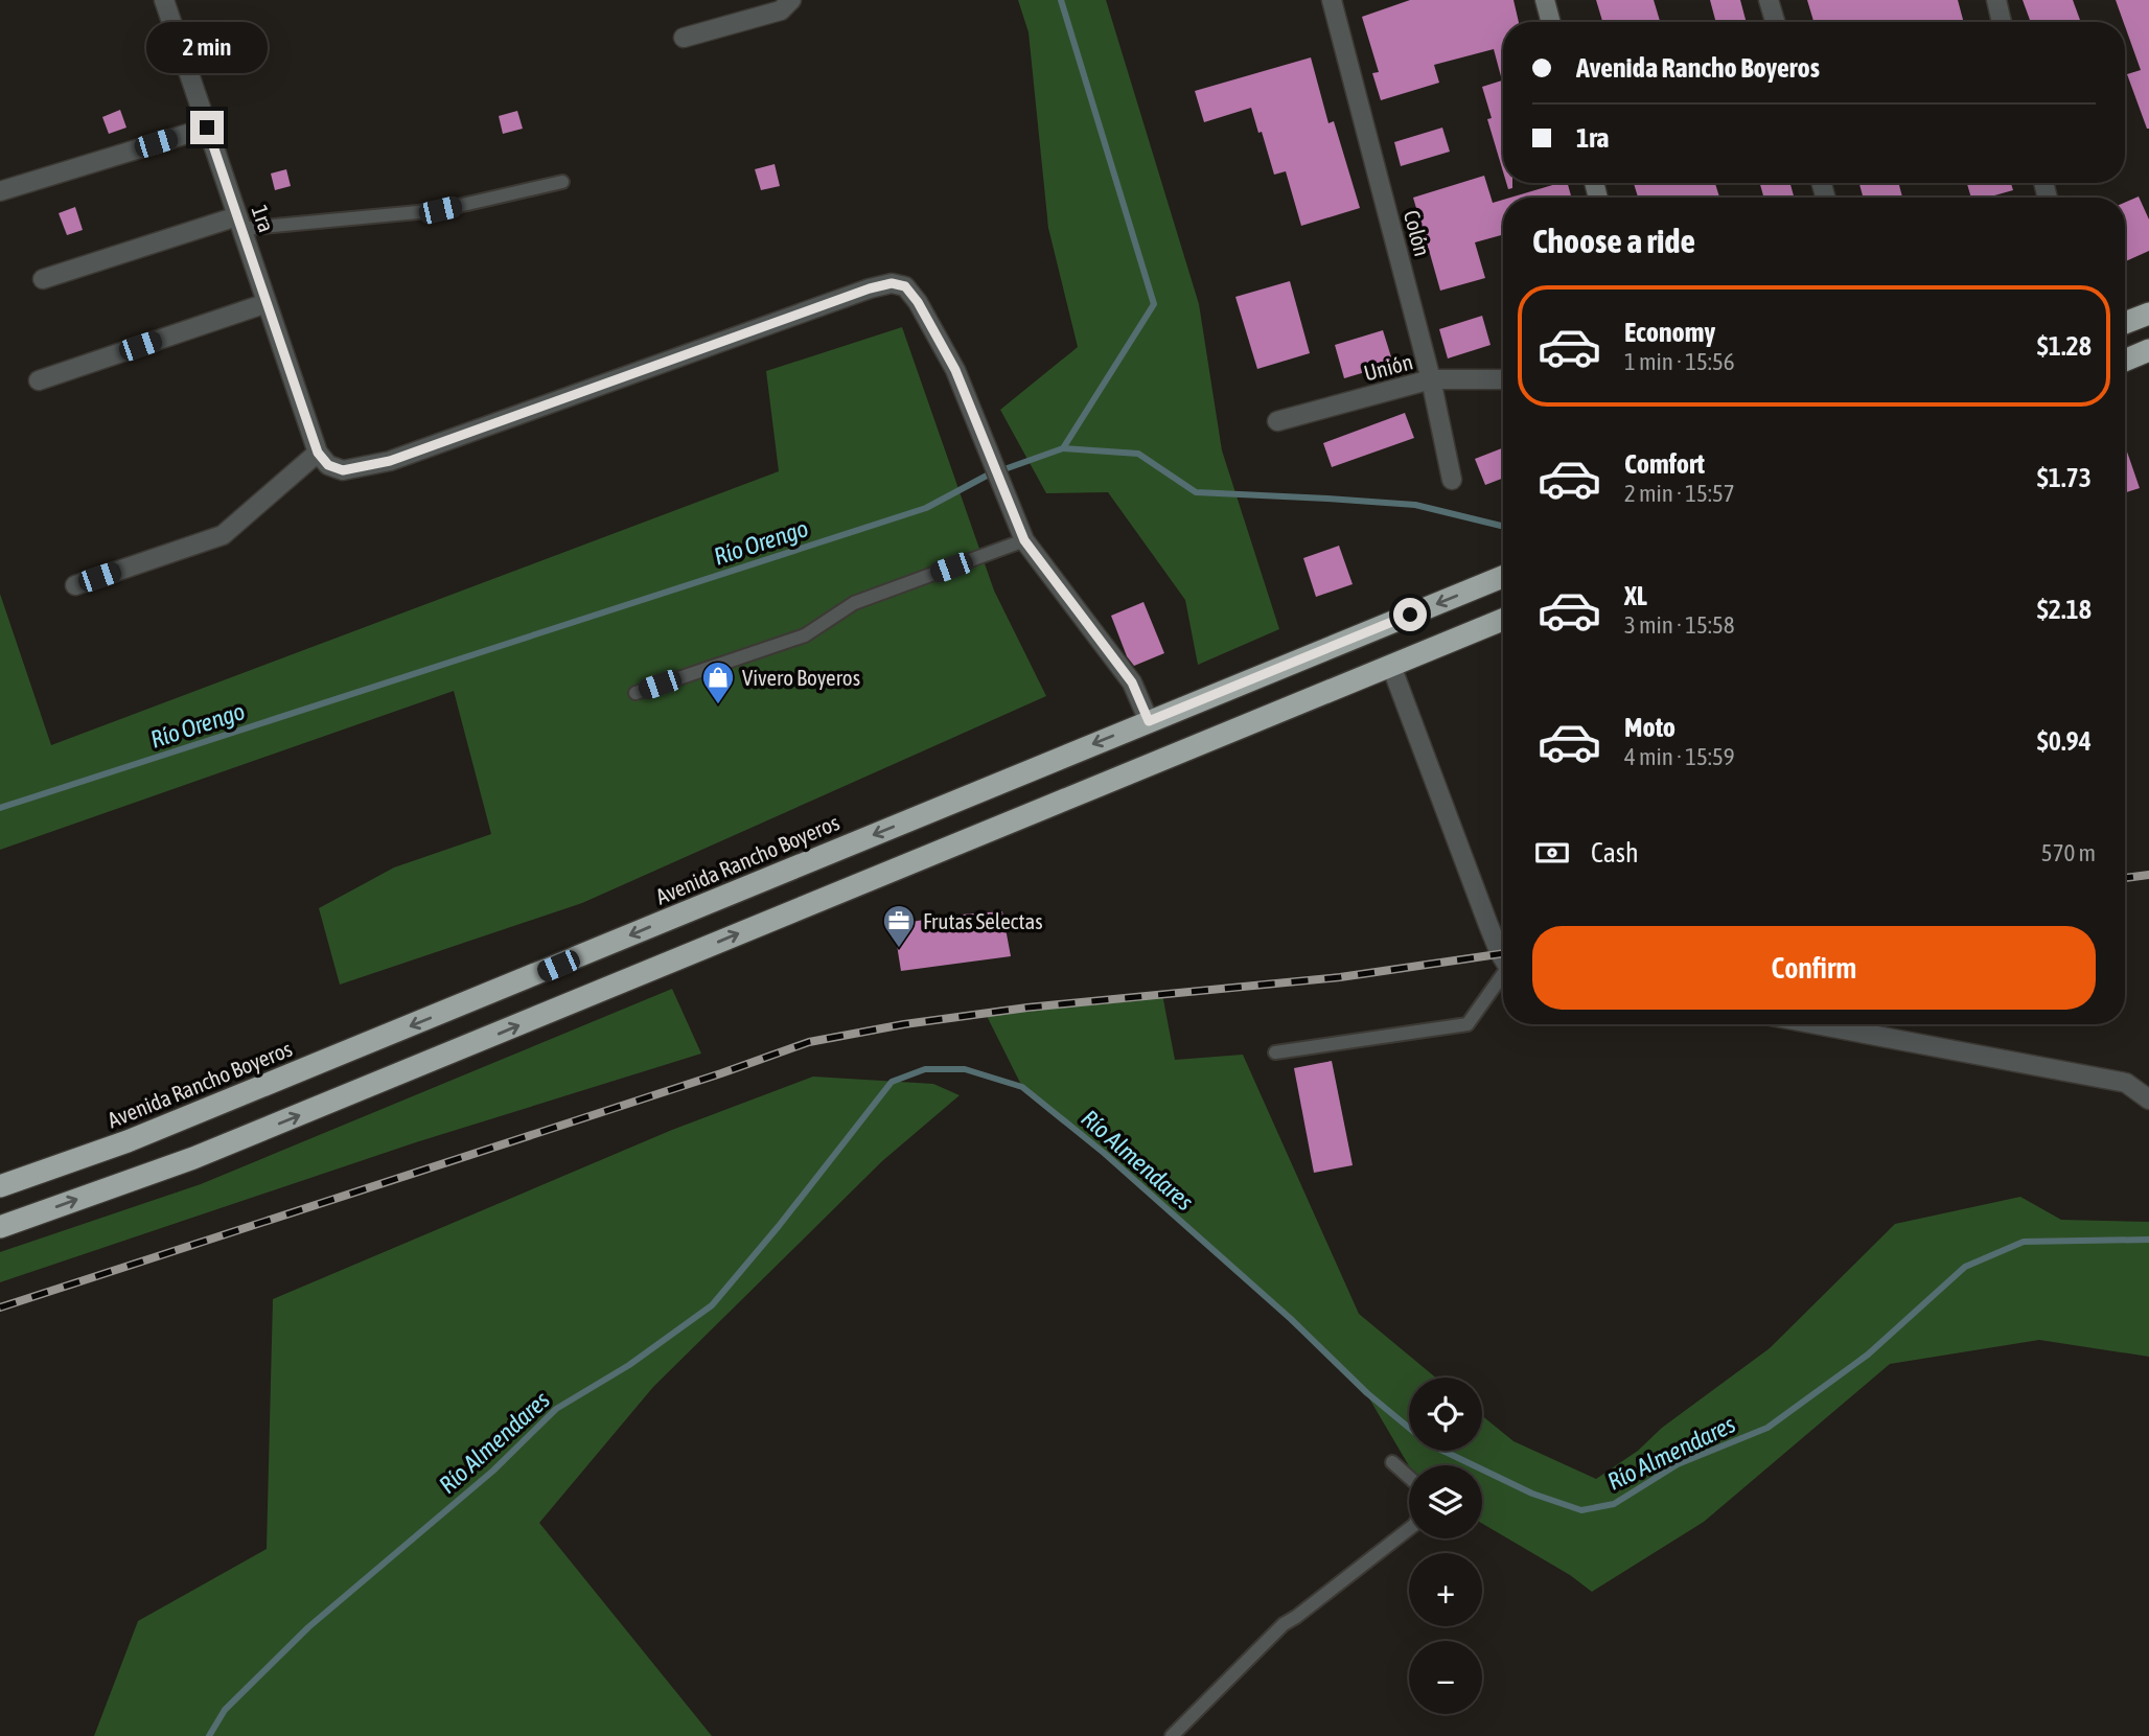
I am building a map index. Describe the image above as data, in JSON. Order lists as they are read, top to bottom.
{
  "streets": {
    "highway": ["Avenida Rancho Boyeros"],
    "street": ["1ra", "Colón", "Unión"]
  },
  "crossings": [
    ["Colón", "Unión"]
  ],
  "water": ["Río Orengo", "Río Almendares"],
  "places": {
    "shop": ["Vivero Boyeros"],
    "office": ["Frutas Selectas"]
  },
  "page": {
    "bubble": "2 min",
    "banner": ["Avenida Rancho Boyeros", "1ra"],
    "heading": "Choose a ride",
    "list": [
      {
        "name": "Economy",
        "note": "1 min · 15:56",
        "value": "$1.28"
      },
      {
        "name": "Comfort",
        "note": "2 min · 15:57",
        "value": "$1.73"
      },
      {
        "name": "XL",
        "note": "3 min · 15:58",
        "value": "$2.18"
      },
      {
        "name": "Moto",
        "note": "4 min · 15:59",
        "value": "$0.94"
      }
    ],
    "pay": ["Cash", "570 m"],
    "buttons": "Confirm",
    "map_buttons": ["+", "−"]
  }
}
